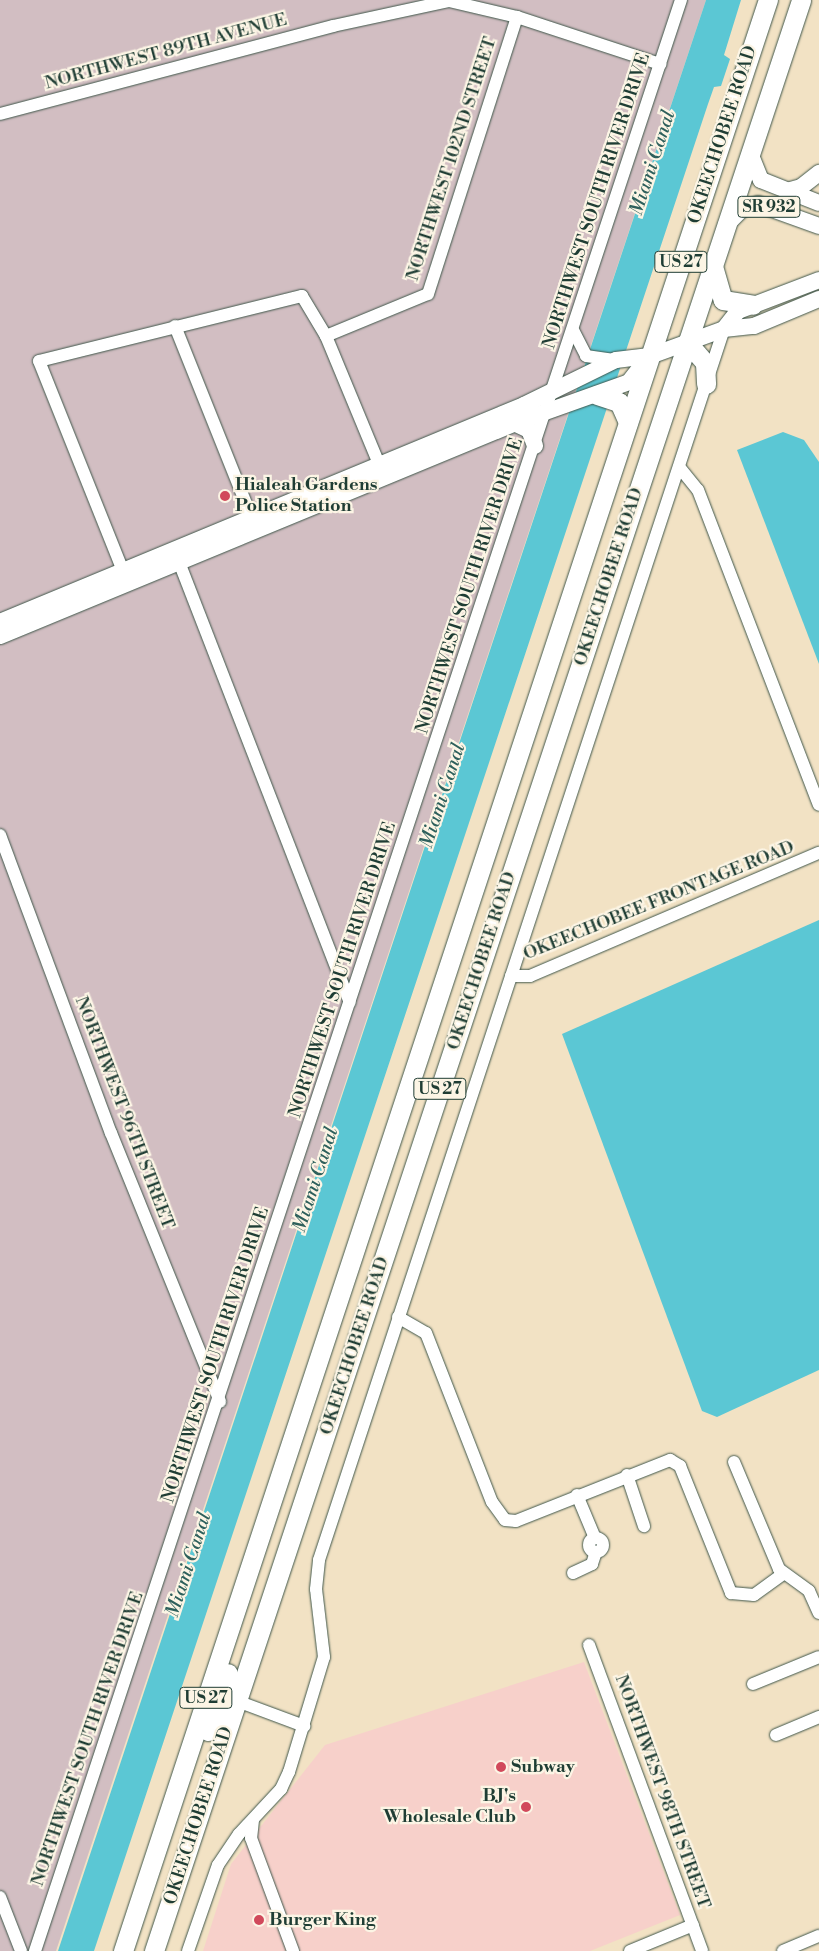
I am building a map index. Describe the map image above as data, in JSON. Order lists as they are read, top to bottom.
{
  "streets": {
    "highway": ["OKEECHOBEE ROAD", "US 27"],
    "main road": ["SR 932"],
    "street": [
      "NORTHWEST 89TH AVENUE",
      "NORTHWEST 102ND STREET",
      "NORTHWEST SOUTH RIVER DRIVE",
      "OKEECHOBEE FRONTAGE ROAD",
      "NORTHWEST 96TH STREET",
      "NORTHWEST 98TH STREET"
    ]
  },
  "crossings": [
    ["NORTHWEST 89TH AVENUE", "NORTHWEST 102ND STREET"],
    ["NORTHWEST 89TH AVENUE", "NORTHWEST SOUTH RIVER DRIVE"],
    ["OKEECHOBEE ROAD", "SR 932"],
    ["NORTHWEST SOUTH RIVER DRIVE", "NORTHWEST 96TH STREET"]
  ],
  "water": ["Miami Canal"],
  "places": [
    "Hialeah Gardens Police Station",
    "Subway",
    "BJ's Wholesale Club",
    "Burger King"
  ]
}
